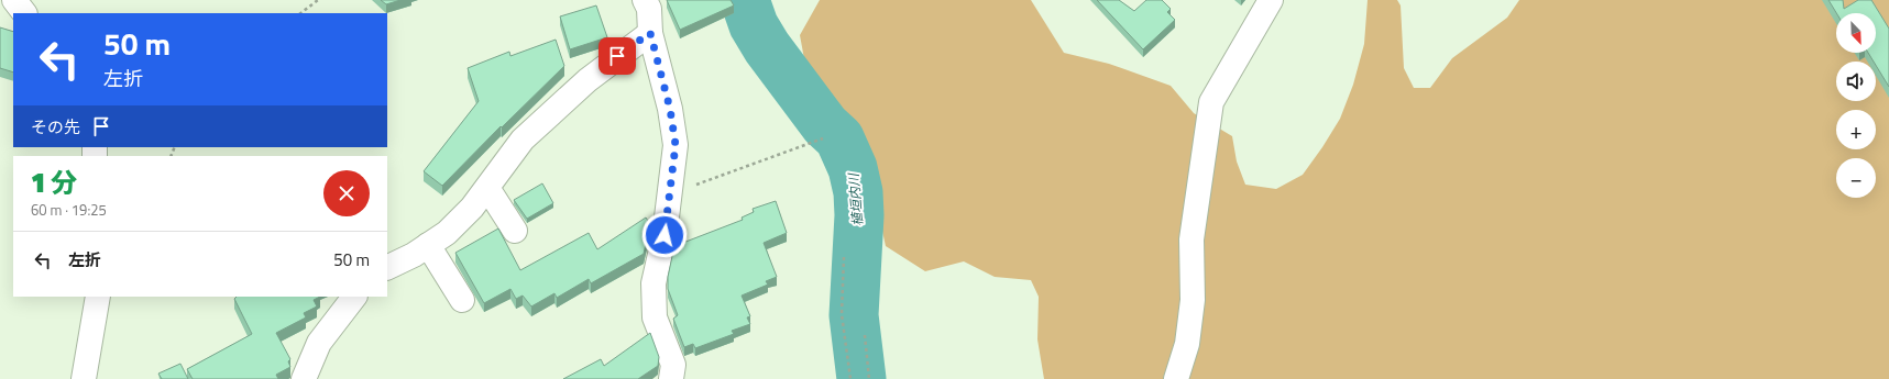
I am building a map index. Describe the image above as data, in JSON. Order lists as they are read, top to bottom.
{
  "water": ["植垣内川"],
  "north": "bottom right",
  "page": {
    "map_buttons": ["+", "−"],
    "turn": ["50 m", "左折"],
    "then": "その先",
    "heading": ["1 分", "60 m · 19:25"],
    "list": [
      {
        "name": "左折",
        "value": "50 m"
      }
    ]
  }
}
